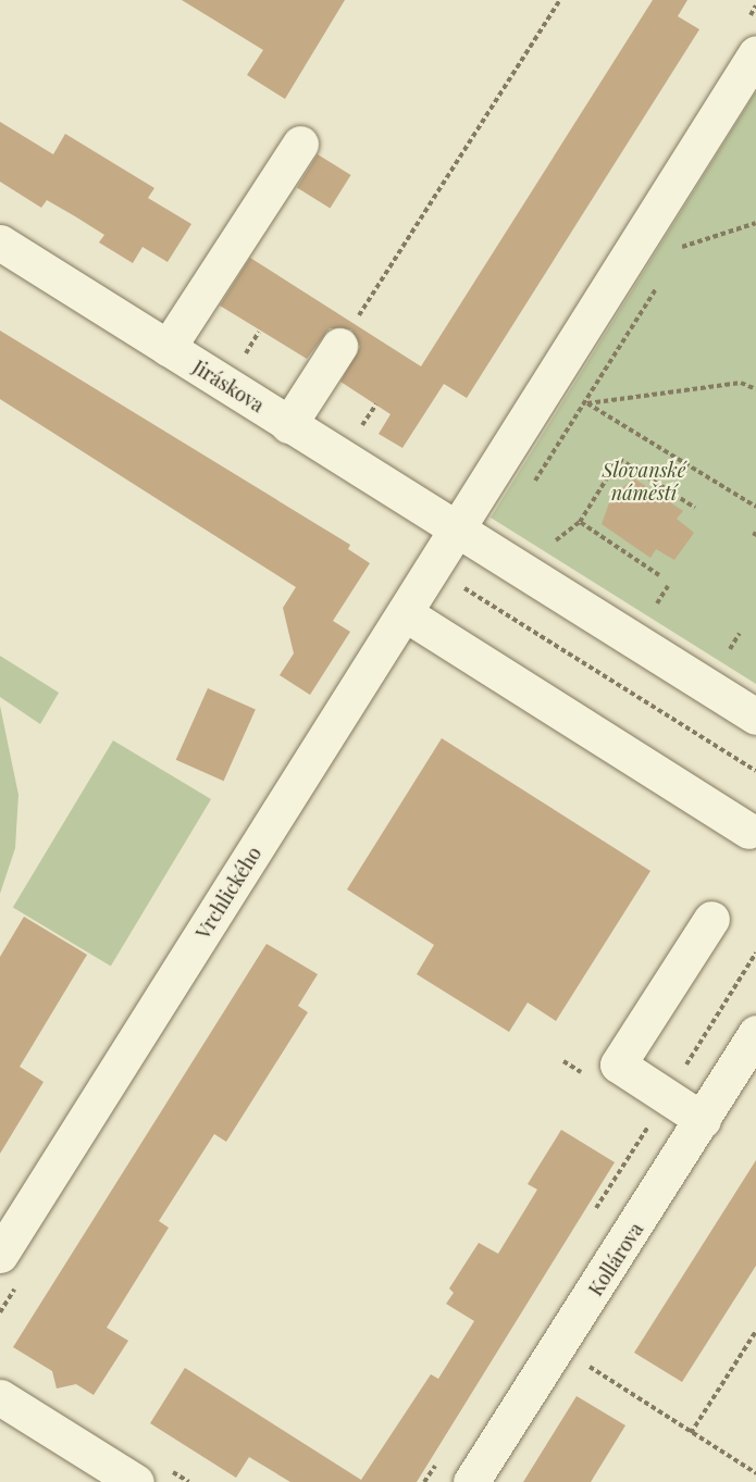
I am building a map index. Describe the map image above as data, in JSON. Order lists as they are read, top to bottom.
{
  "streets": {
    "street": ["Jiráskova", "Vrchlického", "Kollárova"]
  },
  "crossings": [
    ["Jiráskova", "Vrchlického"]
  ],
  "parks": ["Slovanské náměstí"]
}
